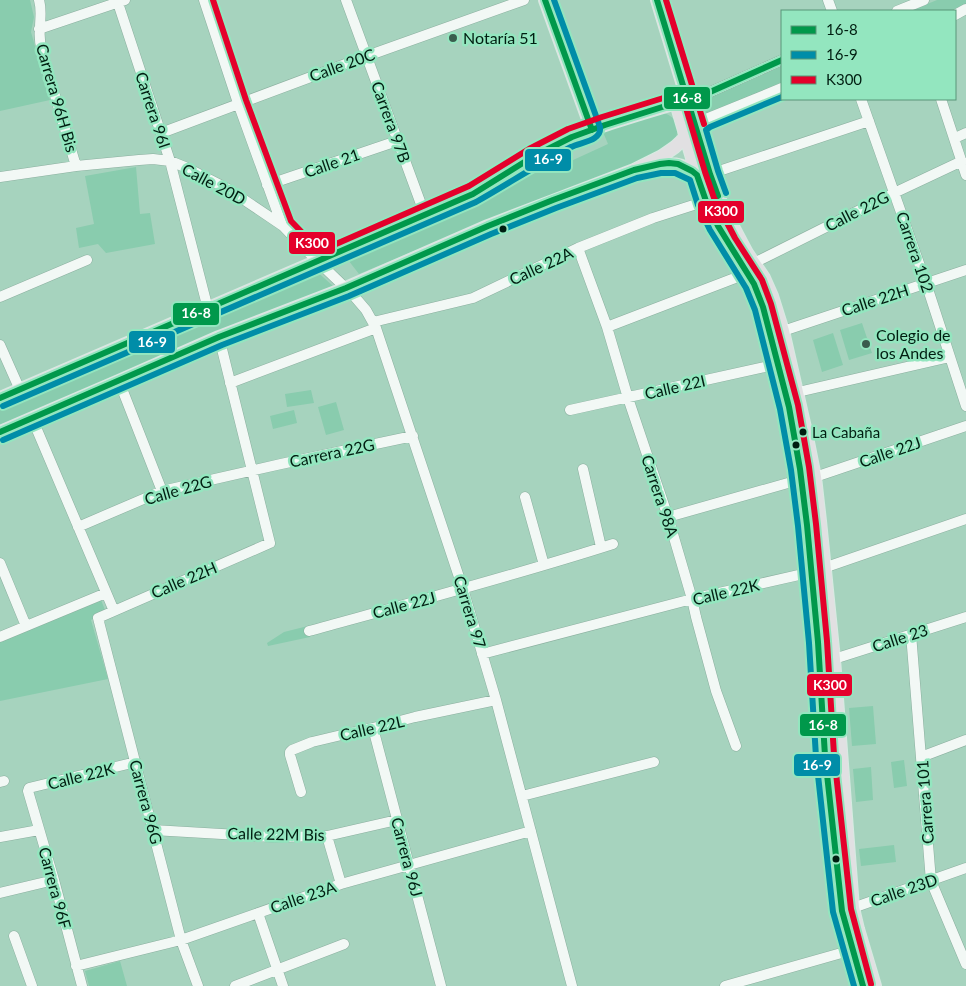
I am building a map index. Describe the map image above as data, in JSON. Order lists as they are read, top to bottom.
{
  "streets": {
    "street": [
      "Calle 20C",
      "Carrera 96H Bis",
      "Carrera 96I",
      "Carrera 97B",
      "Calle 21",
      "Calle 20D",
      "Calle 22G",
      "Carrera 102",
      "Calle 22A",
      "Calle 22H",
      "Calle 22I",
      "Calle 22J",
      "Carrera 22G",
      "Carrera 98A",
      "Calle 22K",
      "Carrera 97",
      "Calle 23",
      "Calle 22L",
      "Carrera 96G",
      "Carrera 101",
      "Calle 22M Bis",
      "Carrera 96J",
      "Carrera 96F",
      "Calle 23D",
      "Calle 23A"
    ]
  },
  "crossings": [
    ["Calle 20C", "Carrera 96I"],
    ["Calle 20C", "Carrera 97B"],
    ["Carrera 96H Bis", "Calle 20D"],
    ["Carrera 96I", "Calle 20D"],
    ["Carrera 97B", "Calle 21"],
    ["Calle 20D", "Carrera 97"],
    ["Calle 22G", "Carrera 102"],
    ["Calle 22G", "Calle 22H"],
    ["Calle 22G", "Carrera 22G"],
    ["Calle 22G", "Carrera 98A"],
    ["Carrera 102", "Calle 22H"],
    ["Calle 22A", "Carrera 98A"],
    ["Calle 22A", "Carrera 97"],
    ["Calle 22H", "Carrera 22G"],
    ["Calle 22H", "Carrera 96G"],
    ["Calle 22I", "Carrera 98A"],
    ["Calle 22J", "Carrera 98A"],
    ["Calle 22J", "Carrera 97"],
    ["Carrera 22G", "Carrera 97"],
    ["Carrera 98A", "Calle 22K"],
    ["Calle 22K", "Carrera 97"],
    ["Calle 22K", "Carrera 96G"],
    ["Calle 22K", "Carrera 96F"],
    ["Carrera 97", "Calle 22L"],
    ["Carrera 97", "Calle 23A"],
    ["Calle 23", "Carrera 101"],
    ["Calle 22L", "Carrera 96J"],
    ["Carrera 96G", "Calle 22M Bis"],
    ["Carrera 96G", "Calle 23A"],
    ["Carrera 101", "Calle 23D"],
    ["Calle 22M Bis", "Carrera 96J"],
    ["Carrera 96J", "Calle 23A"],
    ["Carrera 96F", "Calle 23A"]
  ],
  "places": ["Notaría 51", "Colegio de los Andes", "La Cabaña"],
  "lines": ["transit line 16-8", "transit line 16-9", "transit line K300"],
  "legend": ["16-8", "16-9", "K300"]
}
